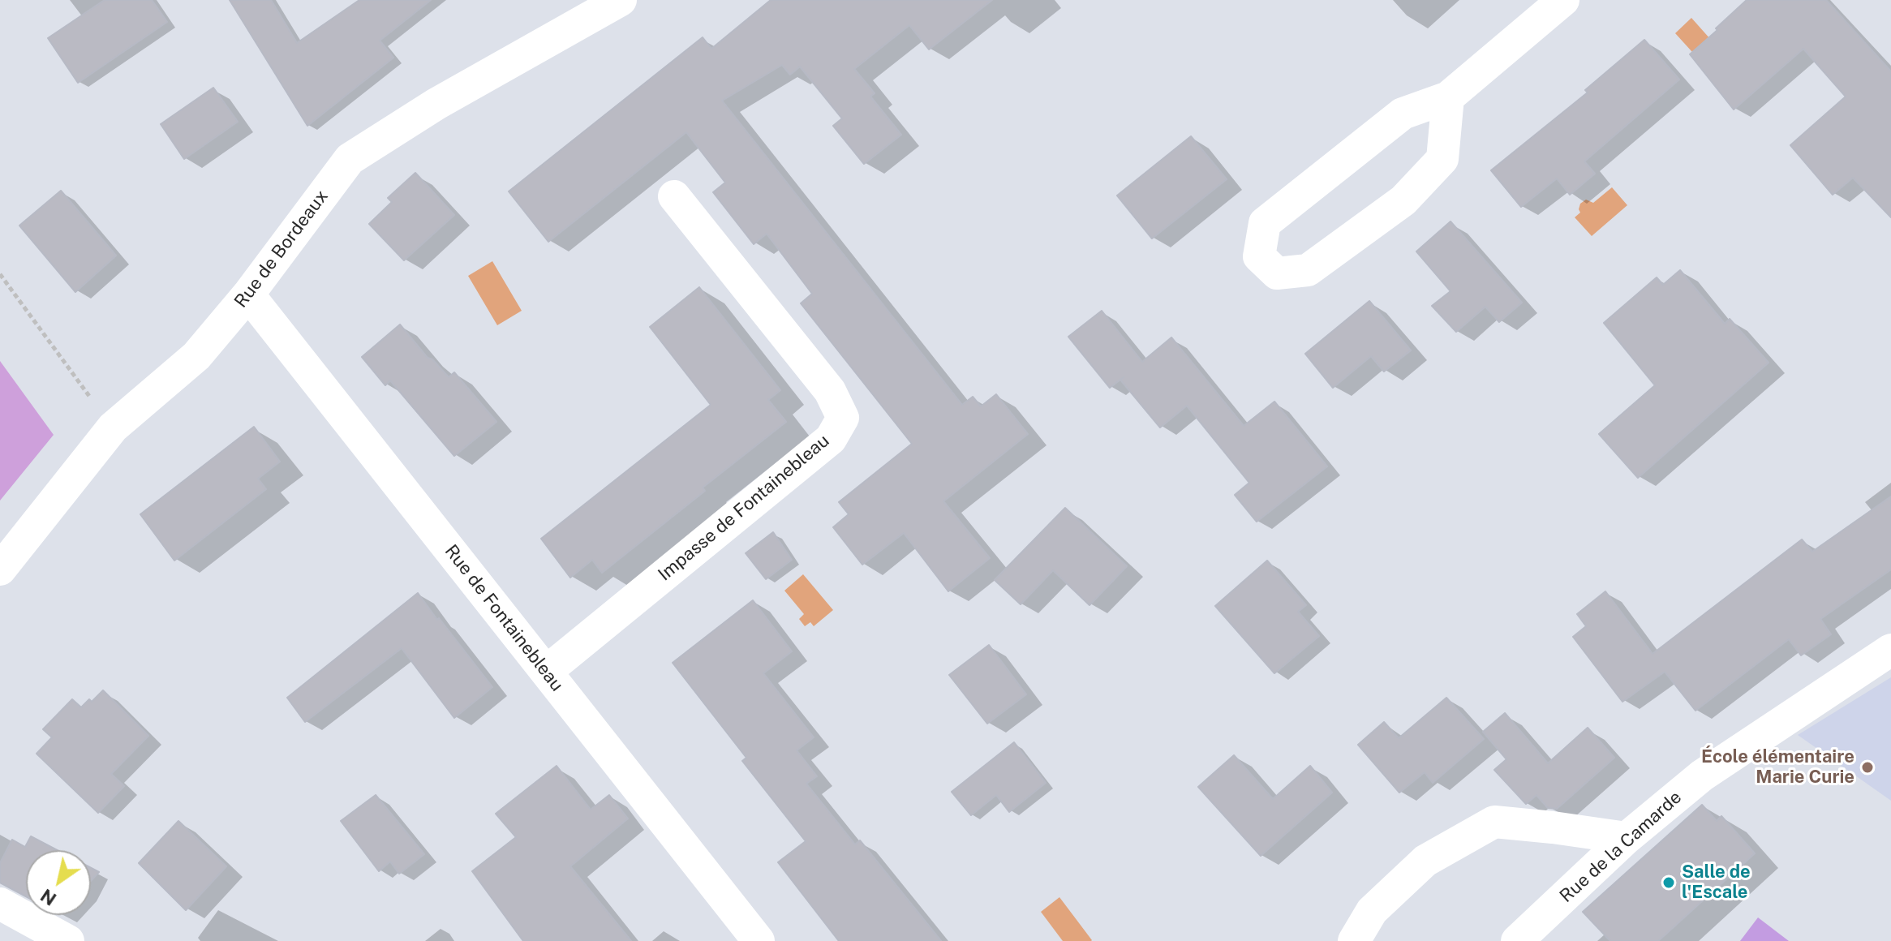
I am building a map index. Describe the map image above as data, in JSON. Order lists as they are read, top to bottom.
{
  "streets": {
    "street": [
      "Rue de Bordeaux",
      "Impasse de Fontainebleau",
      "Rue de Fontainebleau",
      "Rue de la Camarde"
    ]
  },
  "crossings": [
    ["Rue de Bordeaux", "Rue de Fontainebleau"],
    ["Impasse de Fontainebleau", "Rue de Fontainebleau"]
  ],
  "places": ["École élémentaire Marie Curie", "Salle de l'Escale"],
  "north": "bottom left"
}
